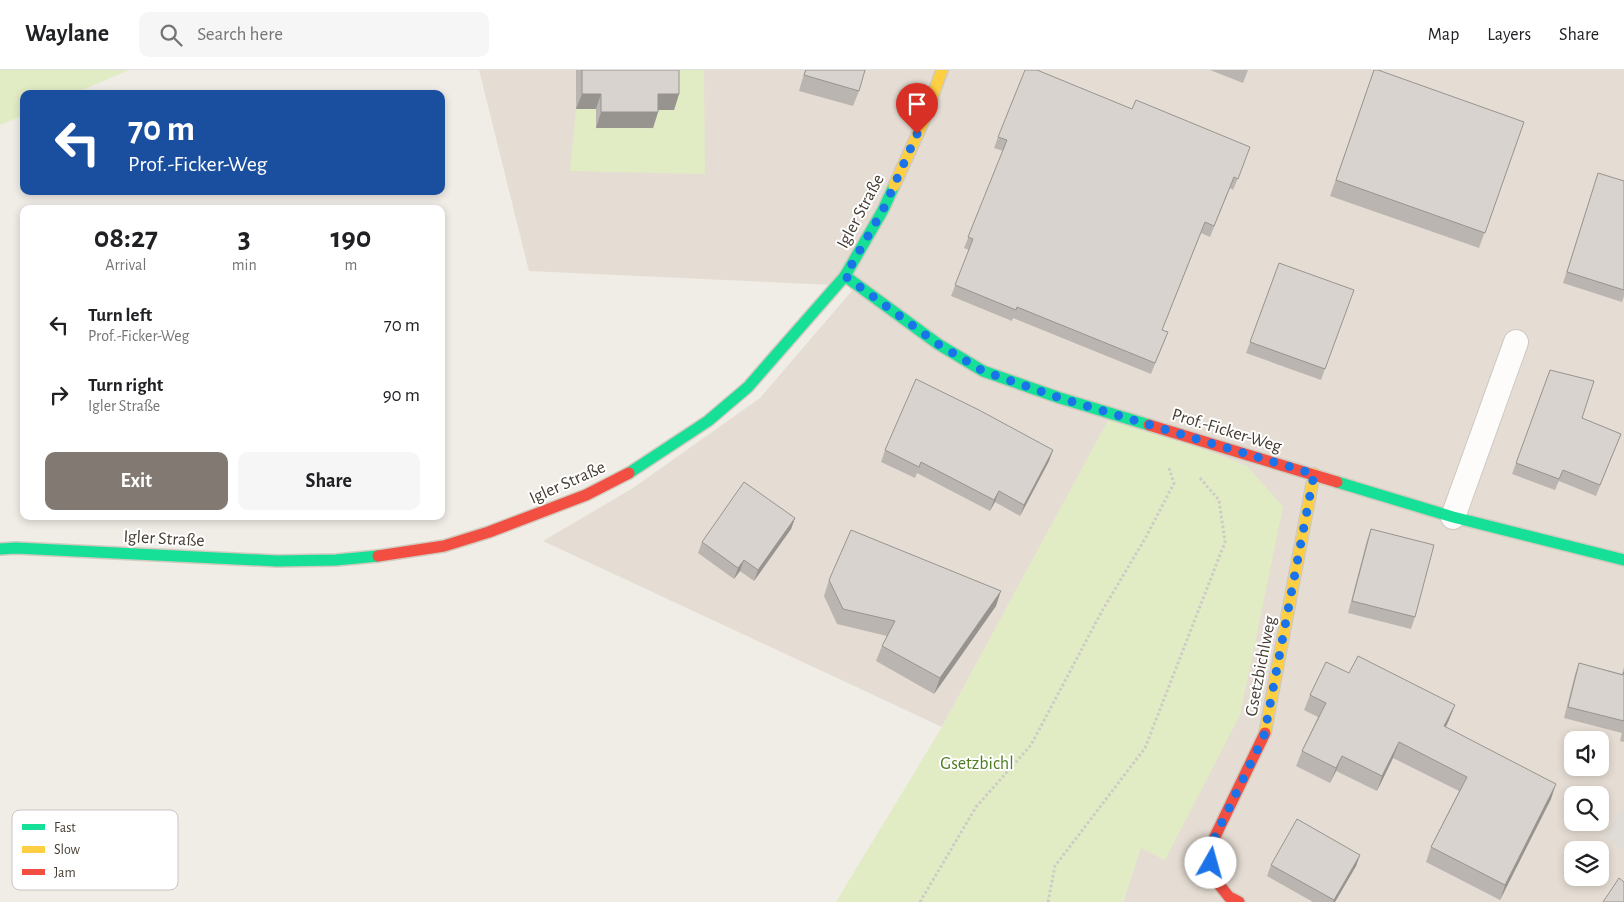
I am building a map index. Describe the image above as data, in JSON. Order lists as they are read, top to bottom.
{
  "streets": {
    "street": ["Igler Straße", "Prof.-Ficker-Weg", "Gsetzbichlweg"]
  },
  "crossings": [
    ["Igler Straße", "Prof.-Ficker-Weg"],
    ["Prof.-Ficker-Weg", "Gsetzbichlweg"]
  ],
  "parks": ["Gsetzbichl"],
  "legend": ["Fast", "Slow", "Jam"],
  "page": {
    "header": "Waylane",
    "search": "Search here",
    "nav": ["Map", "Layers", "Share"],
    "turn": ["70 m", "Prof.-Ficker-Weg"],
    "eta": [
      "08:27",
      "Arrival",
      "3",
      "min",
      "190",
      "m"
    ],
    "list": [
      {
        "name": "Turn left",
        "note": "Prof.-Ficker-Weg",
        "value": "70 m"
      },
      {
        "name": "Turn right",
        "note": "Igler Straße",
        "value": "90 m"
      }
    ],
    "buttons": ["Exit", "Share"]
  }
}
